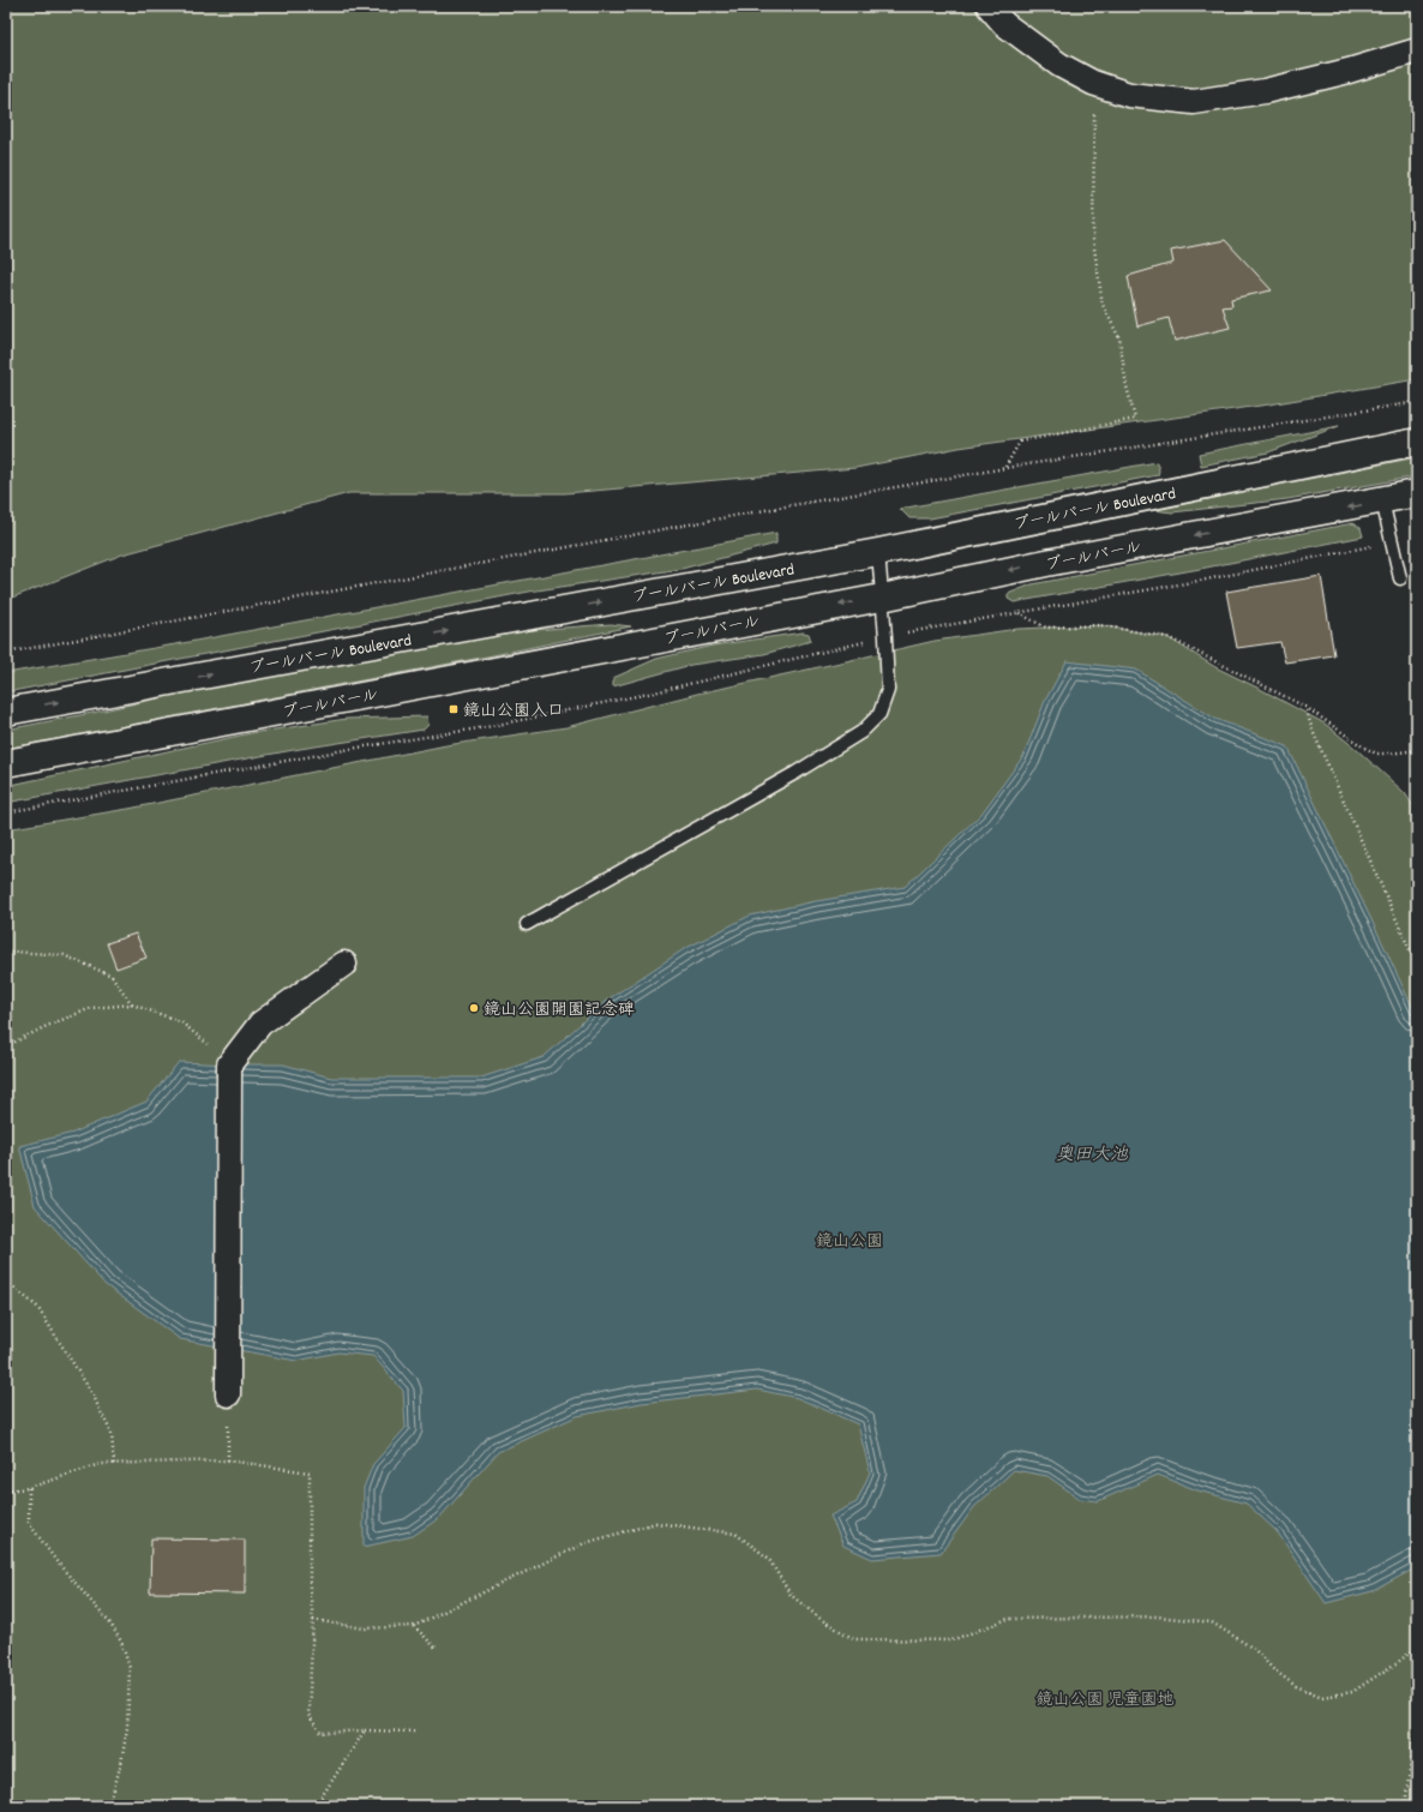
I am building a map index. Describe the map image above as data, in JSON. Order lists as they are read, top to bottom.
{
  "streets": {
    "street": ["ブールバール Boulevard", "ブールバール"]
  },
  "one_way": ["ブールバール Boulevard", "ブールバール"],
  "water": ["奥田大池"],
  "parks": ["鏡山公園", "鏡山公園 児童園地"],
  "places": {
    "transit": ["鏡山公園入口"],
    "other": ["鏡山公園開園記念碑"]
  }
}
